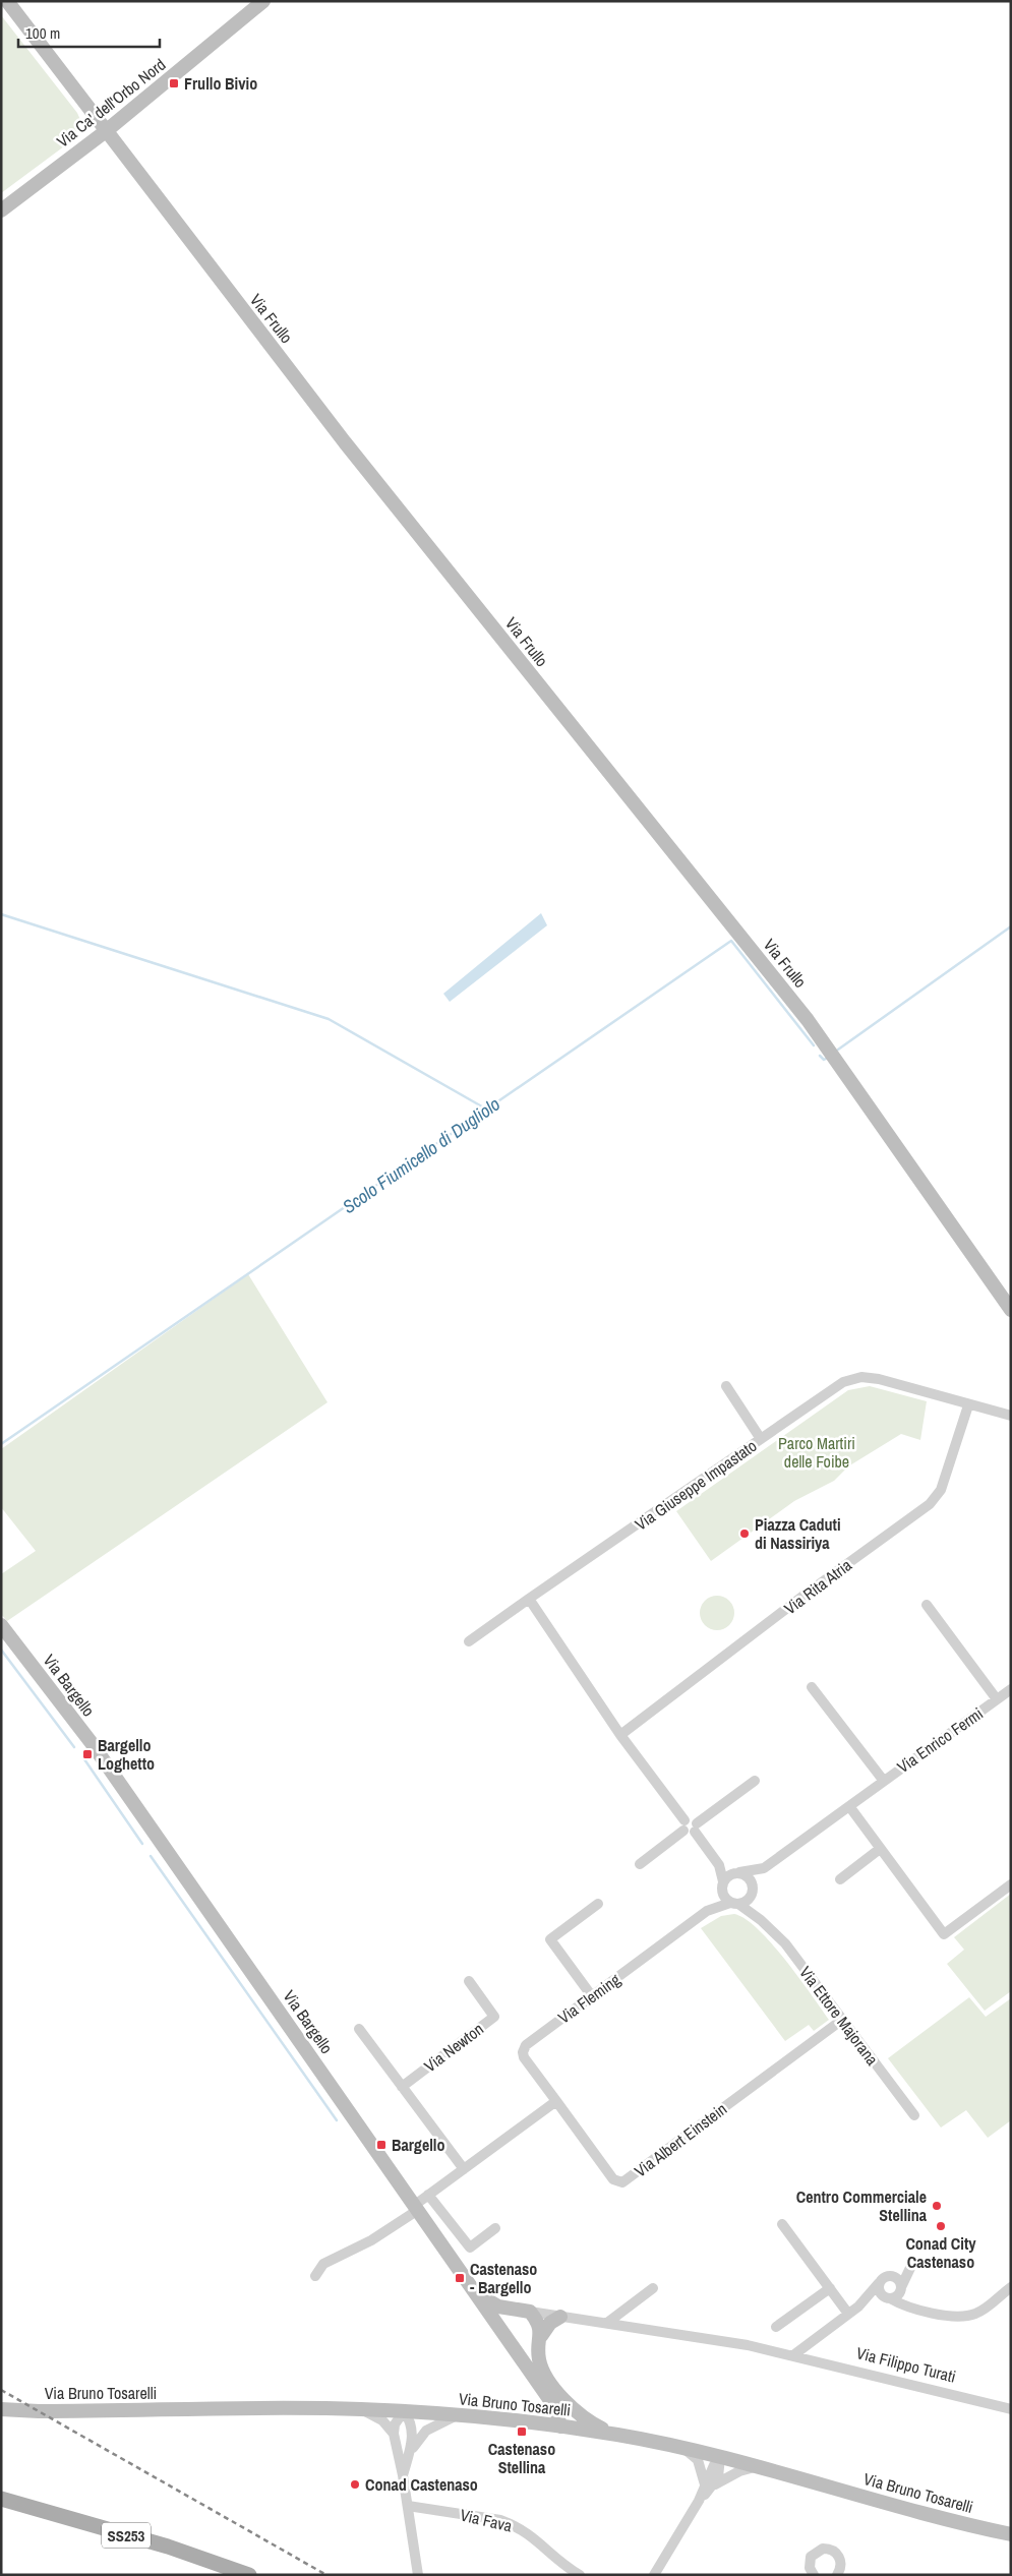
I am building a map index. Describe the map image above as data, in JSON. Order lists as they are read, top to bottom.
{
  "streets": {
    "main road": ["SS253"],
    "street": [
      "Via Ca' dell'Orbo Nord",
      "Via Frullo",
      "Via Giuseppe Impastato",
      "Via Rita Atria",
      "Via Bargello",
      "Via Enrico Fermi",
      "Via Fleming",
      "Via Ettore Majorana",
      "Via Newton",
      "Via Albert Einstein",
      "Via Filippo Turati",
      "Via Bruno Tosarelli",
      "Via Fava"
    ]
  },
  "crossings": [
    ["Via Ca' dell'Orbo Nord", "Via Frullo"],
    ["Via Giuseppe Impastato", "Via Rita Atria"],
    ["Via Bargello", "Via Filippo Turati"],
    ["Via Bargello", "Via Bruno Tosarelli"],
    ["Via Enrico Fermi", "Via Fleming"],
    ["Via Enrico Fermi", "Via Ettore Majorana"],
    ["Via Fleming", "Via Ettore Majorana"],
    ["Via Fleming", "Via Albert Einstein"],
    ["Via Ettore Majorana", "Via Albert Einstein"]
  ],
  "water": ["Scolo Fiumicello di Dugliolo"],
  "parks": ["Parco Martiri delle Foibe"],
  "places": {
    "transit": [
      "Frullo Bivio",
      "Bargello Loghetto",
      "Bargello",
      "Castenaso - Bargello",
      "Castenaso Stellina"
    ],
    "other": [
      "Piazza Caduti di Nassiriya",
      "Centro Commerciale Stellina",
      "Conad City Castenaso",
      "Conad Castenaso"
    ]
  },
  "scale_bar": "100 m"
}
